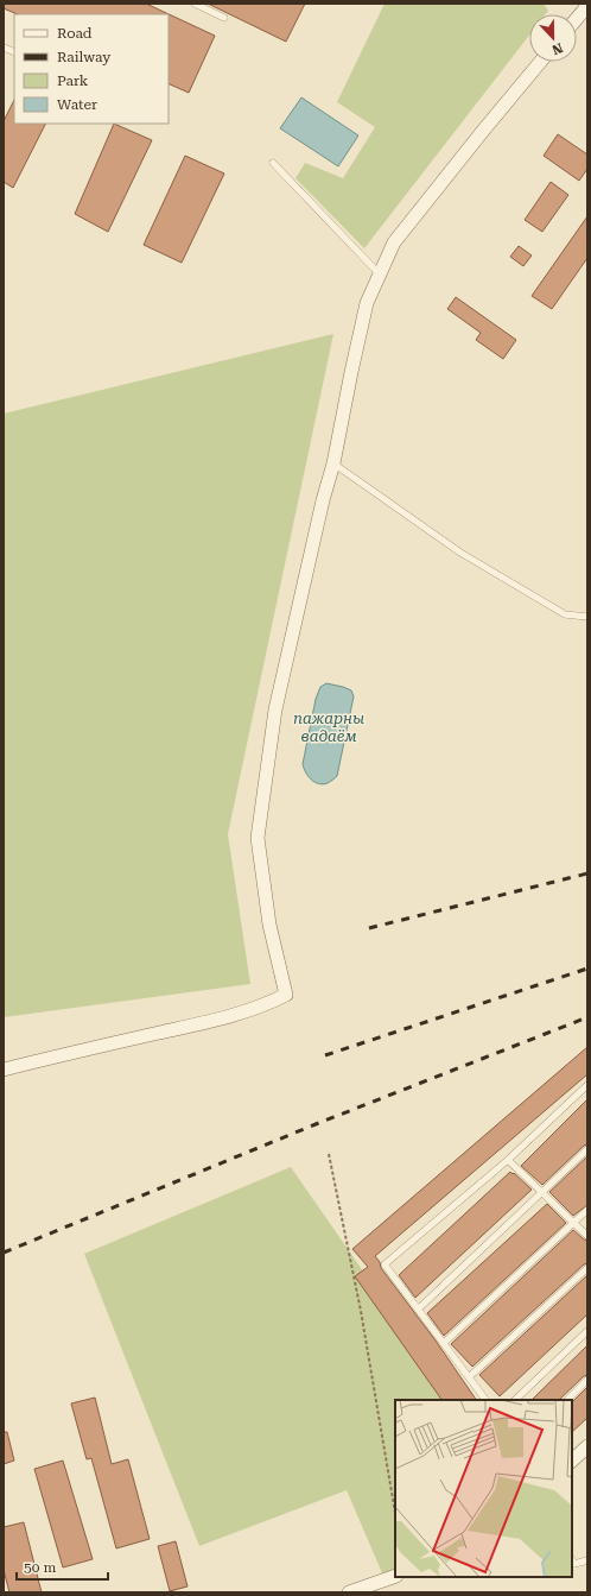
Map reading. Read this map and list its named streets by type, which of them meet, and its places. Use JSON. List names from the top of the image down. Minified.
{"water":["пажарны вадаём"],"legend":["Road","Railway","Park","Water"],"scale_bar":"50 m","north":"bottom"}
